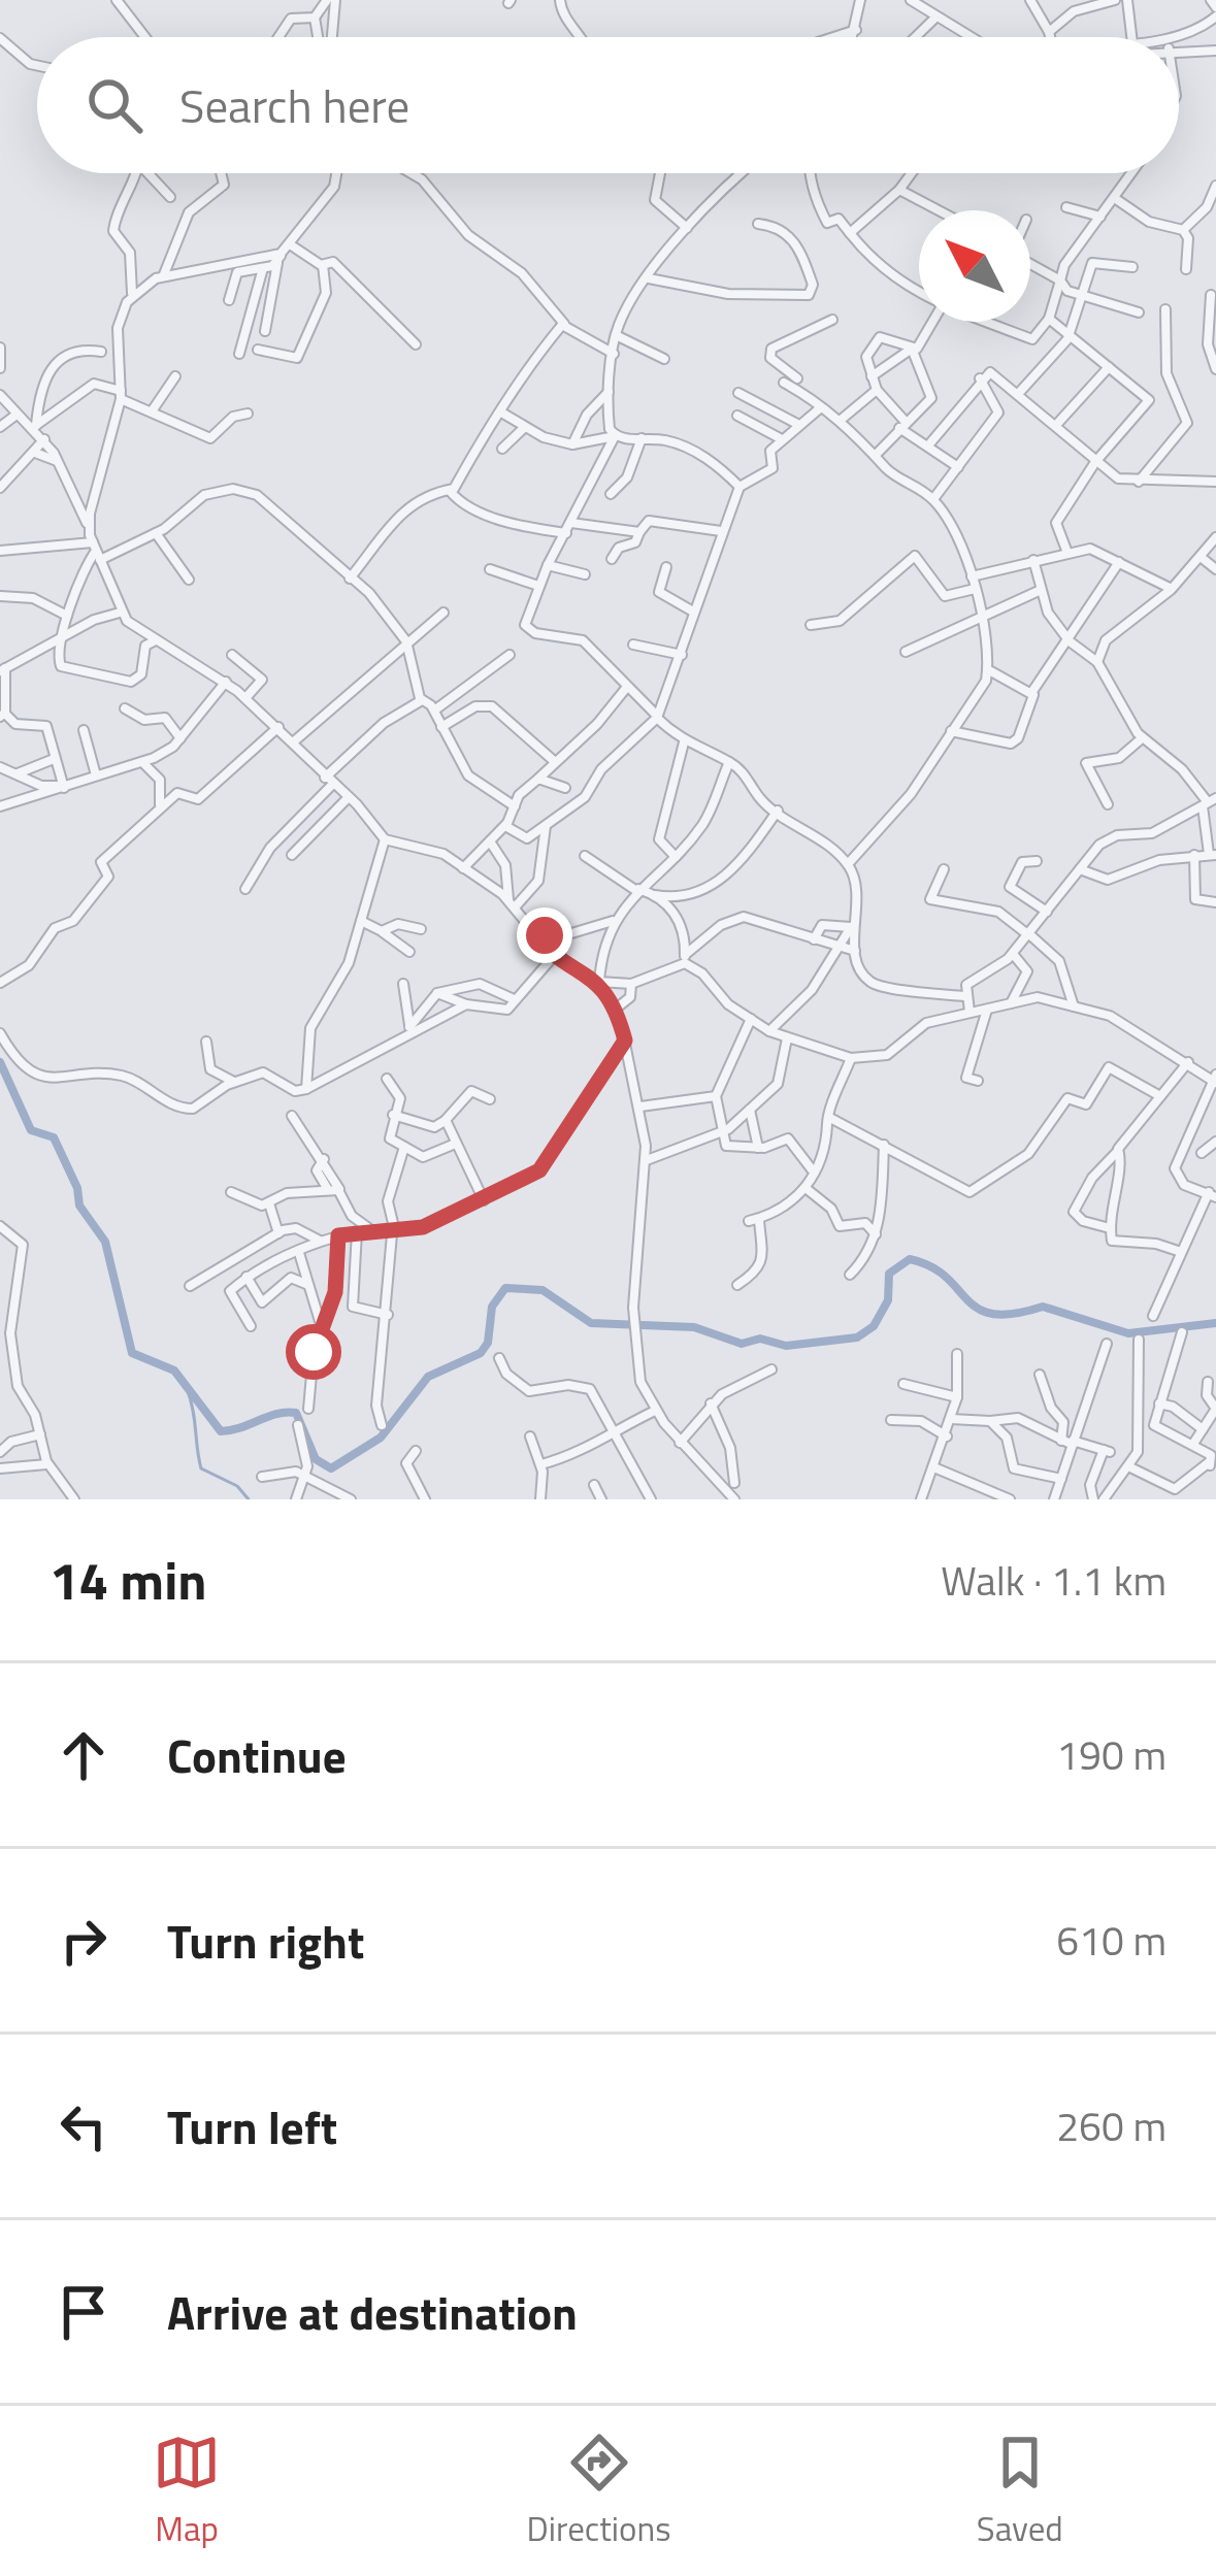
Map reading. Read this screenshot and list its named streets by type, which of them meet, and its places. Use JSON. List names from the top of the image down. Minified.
{"north":"top left","page":{"search":"Search here","heading":["14 min","Walk · 1.1 km"],"list":[["Continue","190 m"],["Turn right","610 m"],["Turn left","260 m"],"Arrive at destination"],"nav":["Map","Directions","Saved"]}}
